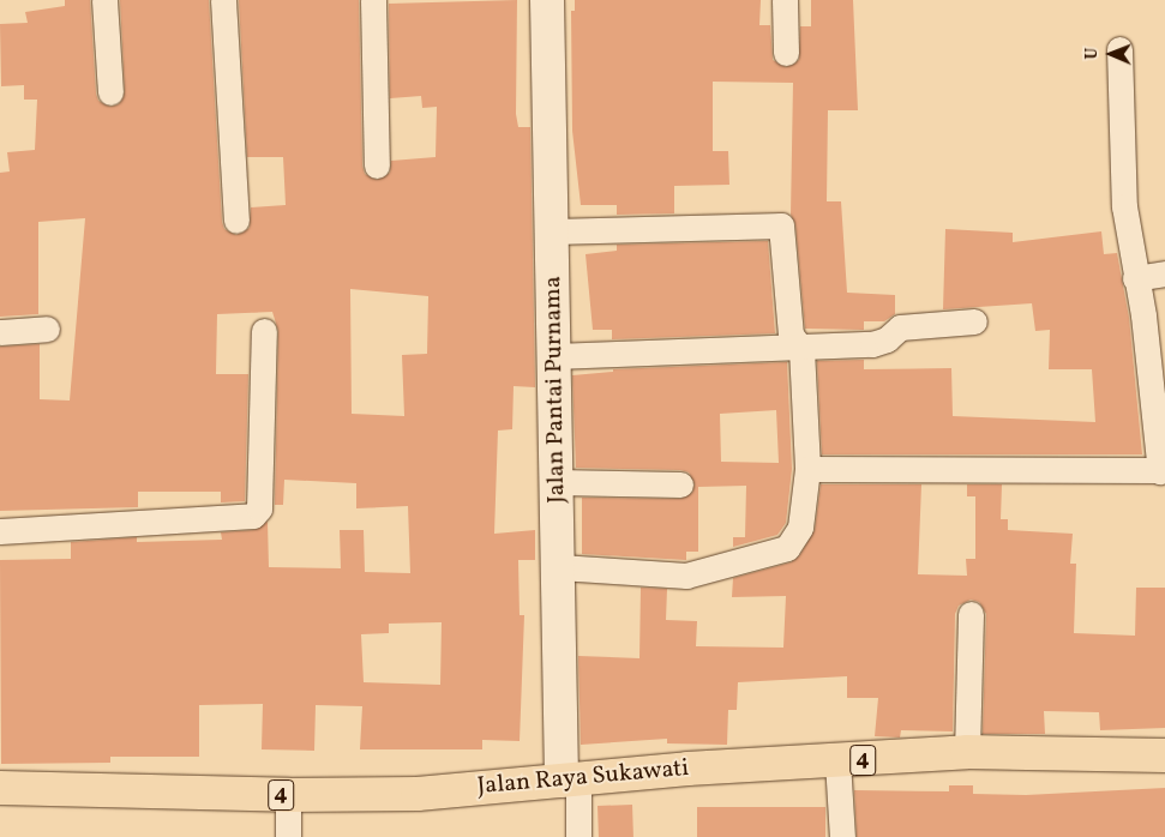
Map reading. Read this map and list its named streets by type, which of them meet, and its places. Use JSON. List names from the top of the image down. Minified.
{"streets":{"highway":["4","Jalan Raya Sukawati"],"street":["Jalan Pantai Purnama"]},"crossings":[["Jalan Pantai Purnama","Jalan Raya Sukawati"]],"north":"left"}
